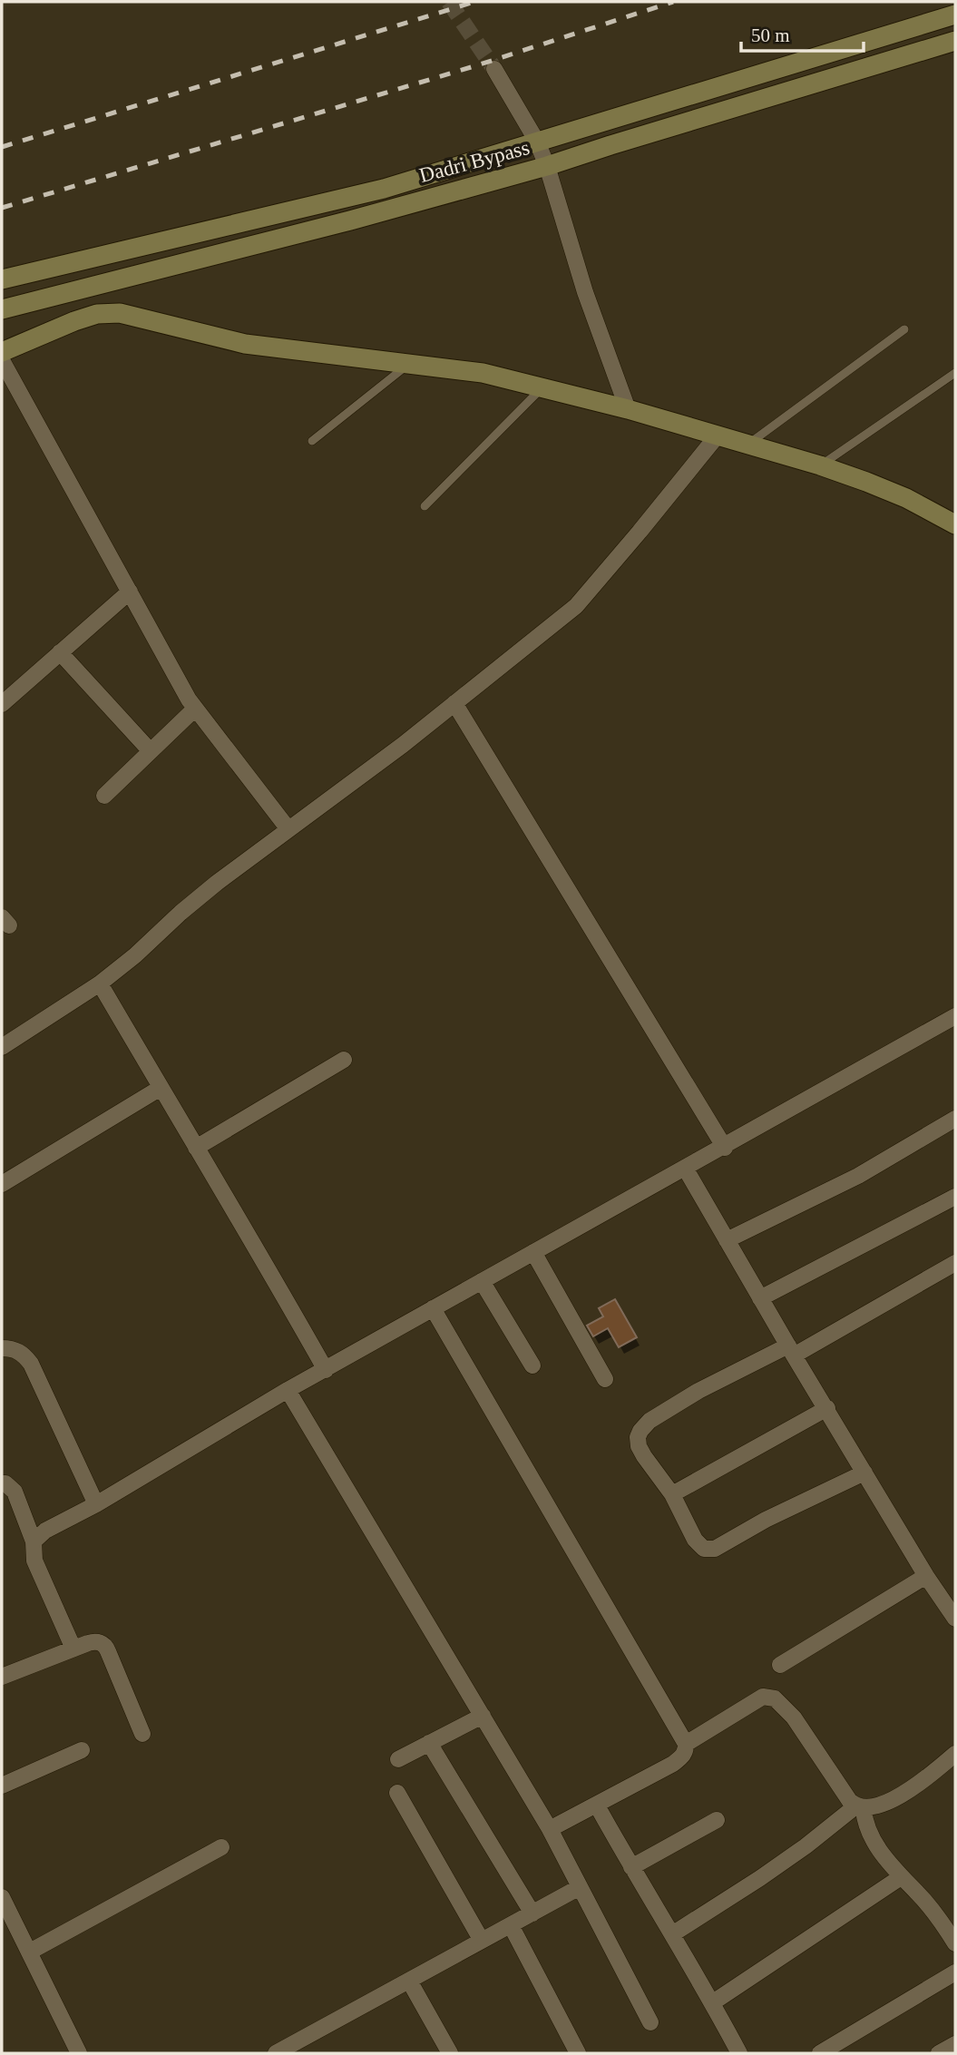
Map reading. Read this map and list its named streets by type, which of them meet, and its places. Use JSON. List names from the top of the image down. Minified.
{"streets":{"main road":["Dadri Bypass"]},"scale_bar":"50 m"}
